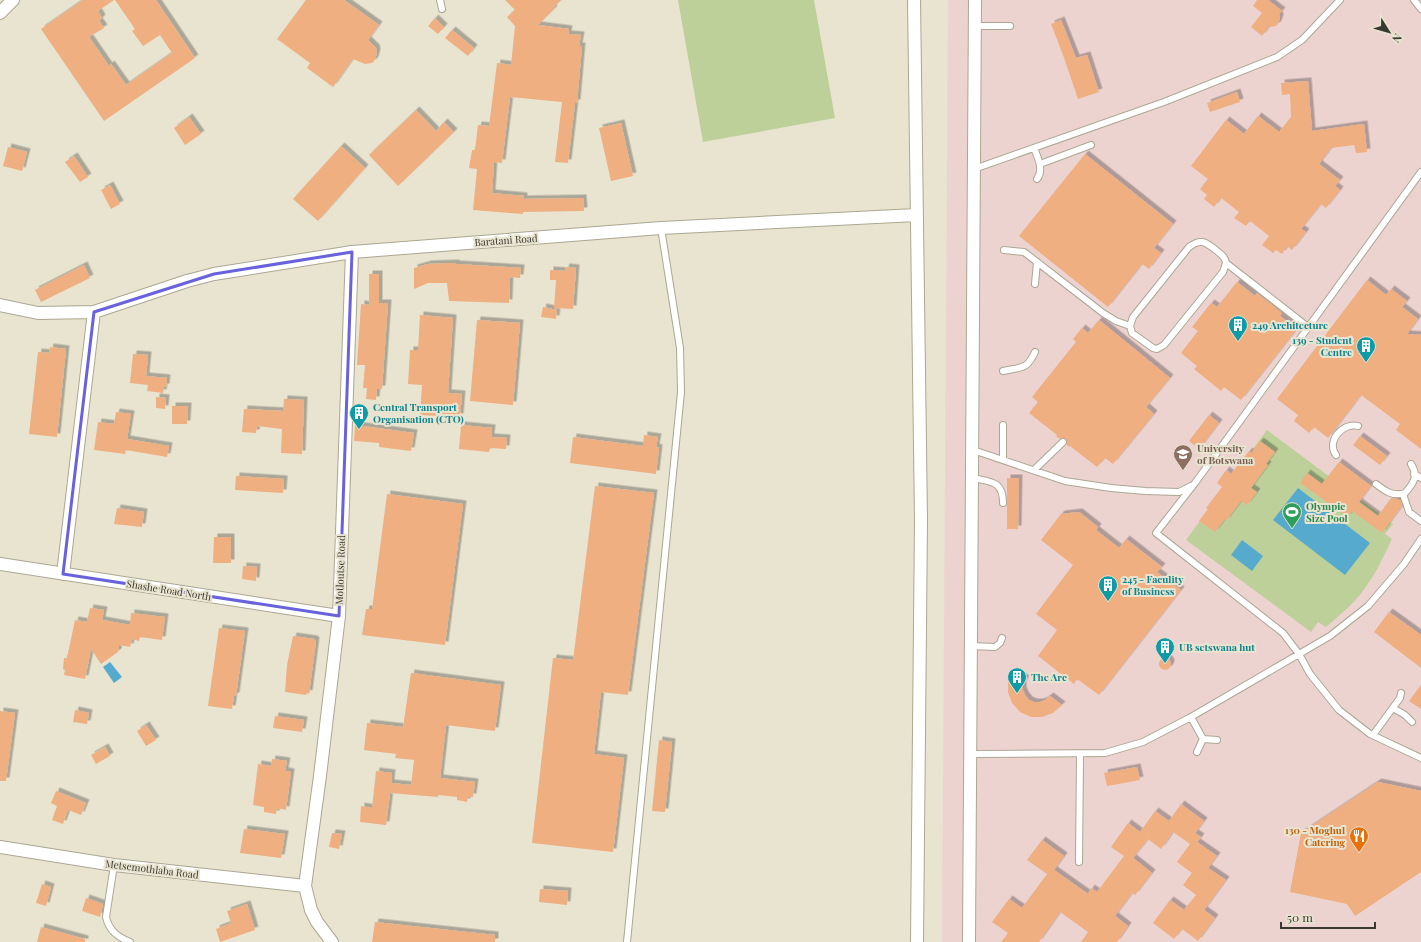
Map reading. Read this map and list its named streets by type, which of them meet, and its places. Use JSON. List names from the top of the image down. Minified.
{"streets":{"street":["Baratani Road","Motloutse Road","Shashe Road North","Metsemothlaba Road"]},"crossings":[["Baratani Road","Motloutse Road"],["Motloutse Road","Shashe Road North"],["Motloutse Road","Metsemothlaba Road"]],"places":{"building":["249 Architecture","139 - Student Centre","Central Transport Organisation (CTO)","245 - Faculity of Business","UB setswana hut","The Arc"],"school or university":["University of Botswana"],"sports":["Olympic Size Pool"],"restaurant":["130 - Moghul Catering"]},"scale_bar":"50 m","north":"bottom right"}
